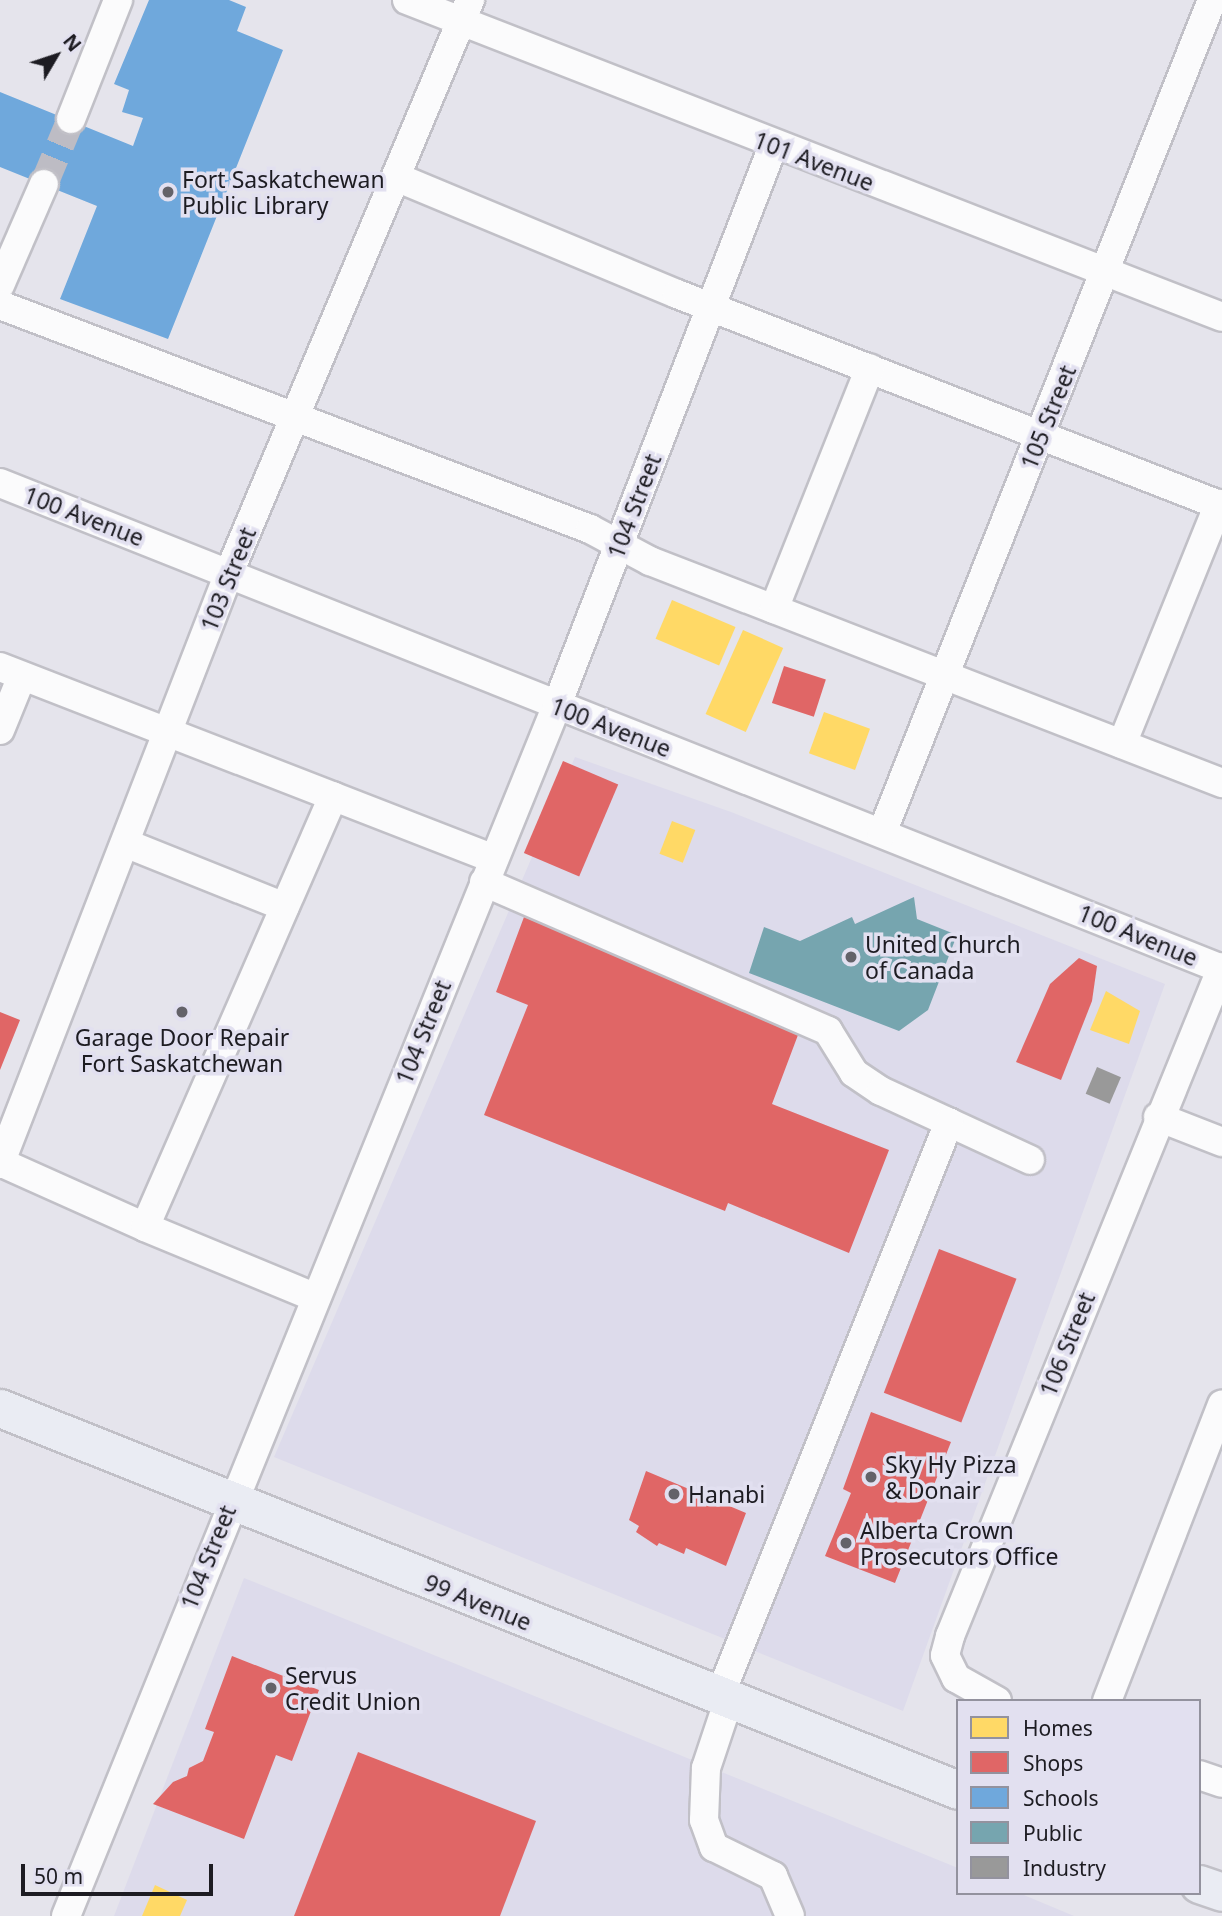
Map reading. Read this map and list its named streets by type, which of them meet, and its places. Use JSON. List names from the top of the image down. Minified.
{"streets":{"main road":["99 Avenue"],"street":["101 Avenue","105 Street","104 Street","100 Avenue","103 Street","106 Street"]},"crossings":[["101 Avenue","105 Street"],["101 Avenue","104 Street"],["101 Avenue","103 Street"],["105 Street","100 Avenue"],["104 Street","100 Avenue"],["104 Street","99 Avenue"],["100 Avenue","103 Street"],["100 Avenue","106 Street"]],"places":["Fort Saskatchewan Public Library","United Church of Canada","Garage Door Repair Fort Saskatchewan","Sky Hy Pizza & Donair","Hanabi","Alberta Crown Prosecutors Office","Servus Credit Union"],"legend":["Homes","Shops","Schools","Public","Industry"],"scale_bar":"50 m","north":"top right"}
